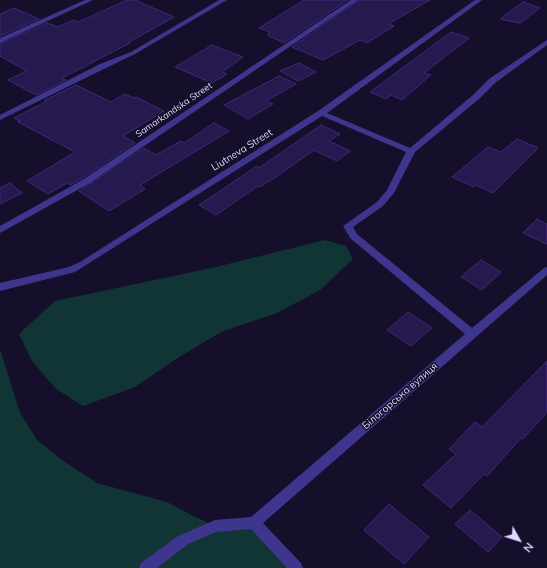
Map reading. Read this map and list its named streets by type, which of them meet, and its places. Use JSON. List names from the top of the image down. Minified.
{"streets":{"street":["Samarkandska Street","Liutneva Street","Білогорська вулиця"]},"north":"bottom right"}
